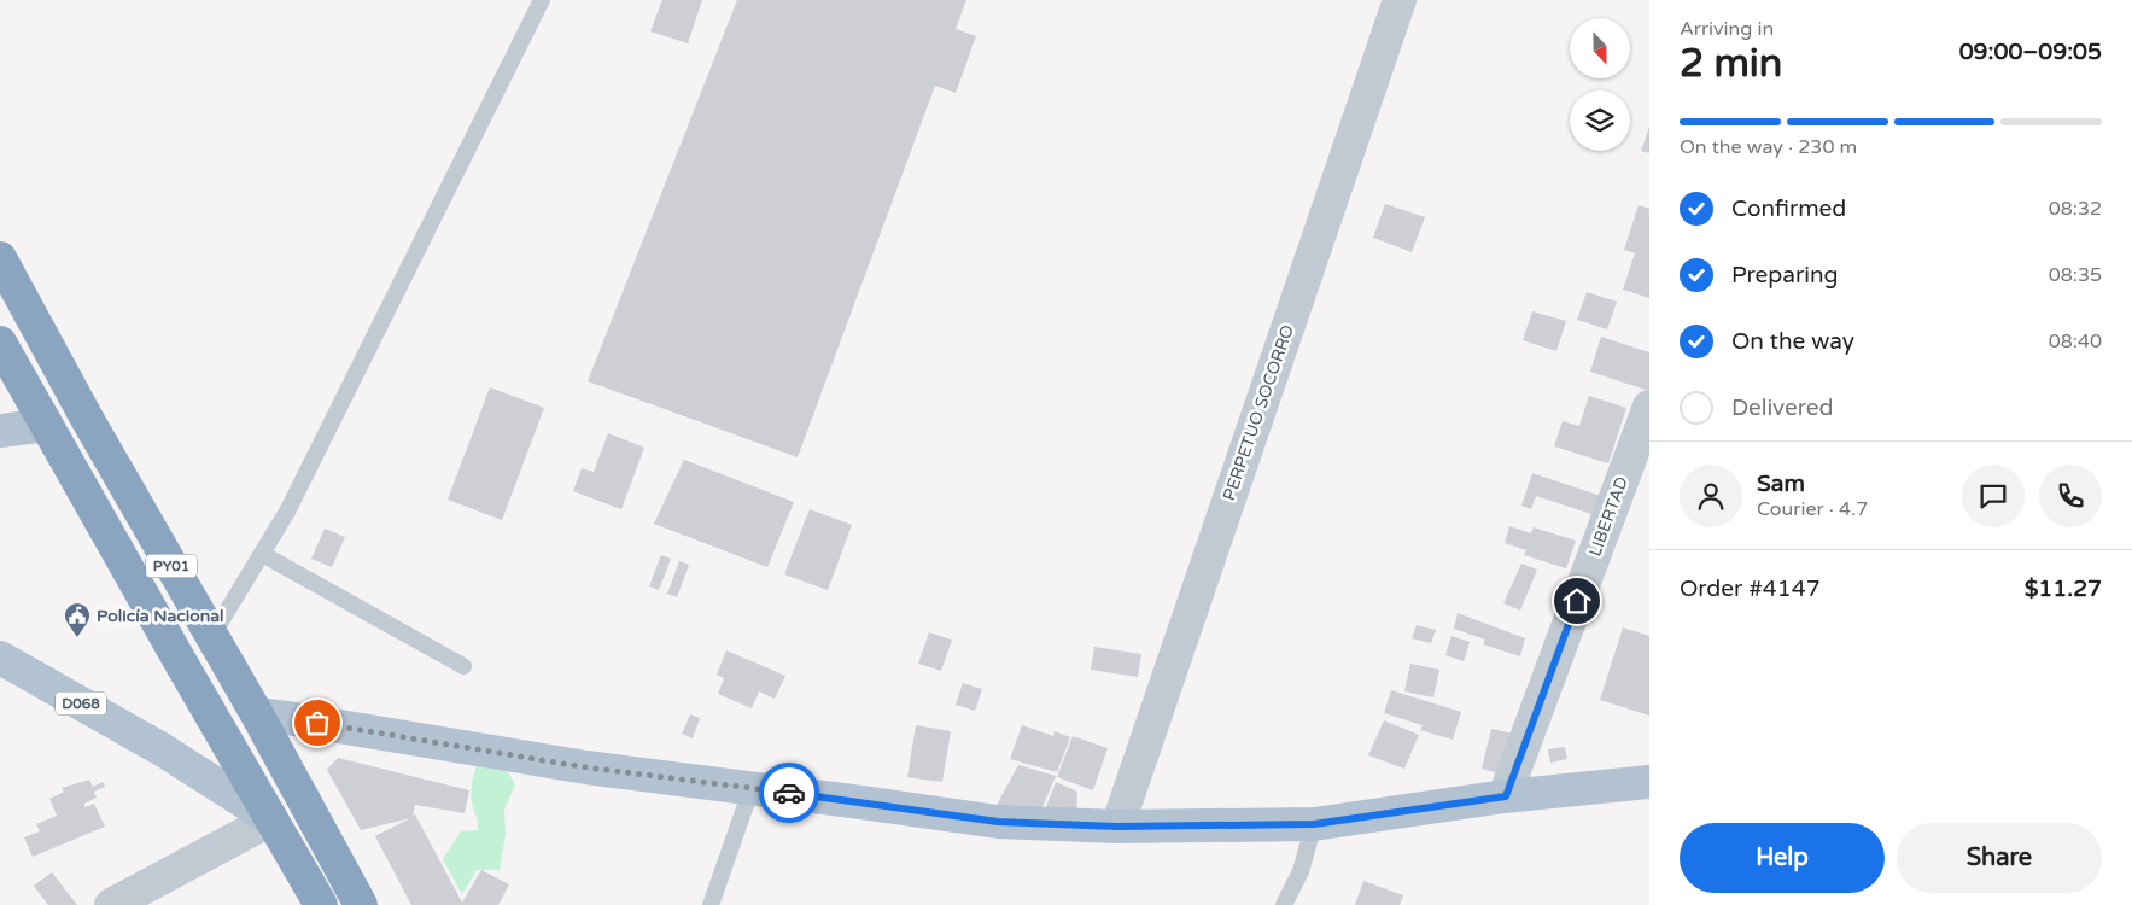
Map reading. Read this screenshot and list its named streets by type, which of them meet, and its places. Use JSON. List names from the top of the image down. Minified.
{"streets":{"highway":["PY01"],"main road":["D068"],"street":["PERPETUO SOCORRO","LIBERTAD"]},"crossings":[["PY01","D068"]],"places":{"public building":["Policía Nacional"]},"north":"bottom","page":{"heading":["2 min","Arriving in","09:00–09:05"],"panel":["Sam","Courier · 4.7","Order #4147","$11.27"],"bar":"On the way · 230 m","list":[["Confirmed","08:32"],["Preparing","08:35"],["On the way","08:40"],"Delivered"],"buttons":["Help","Share"]}}
